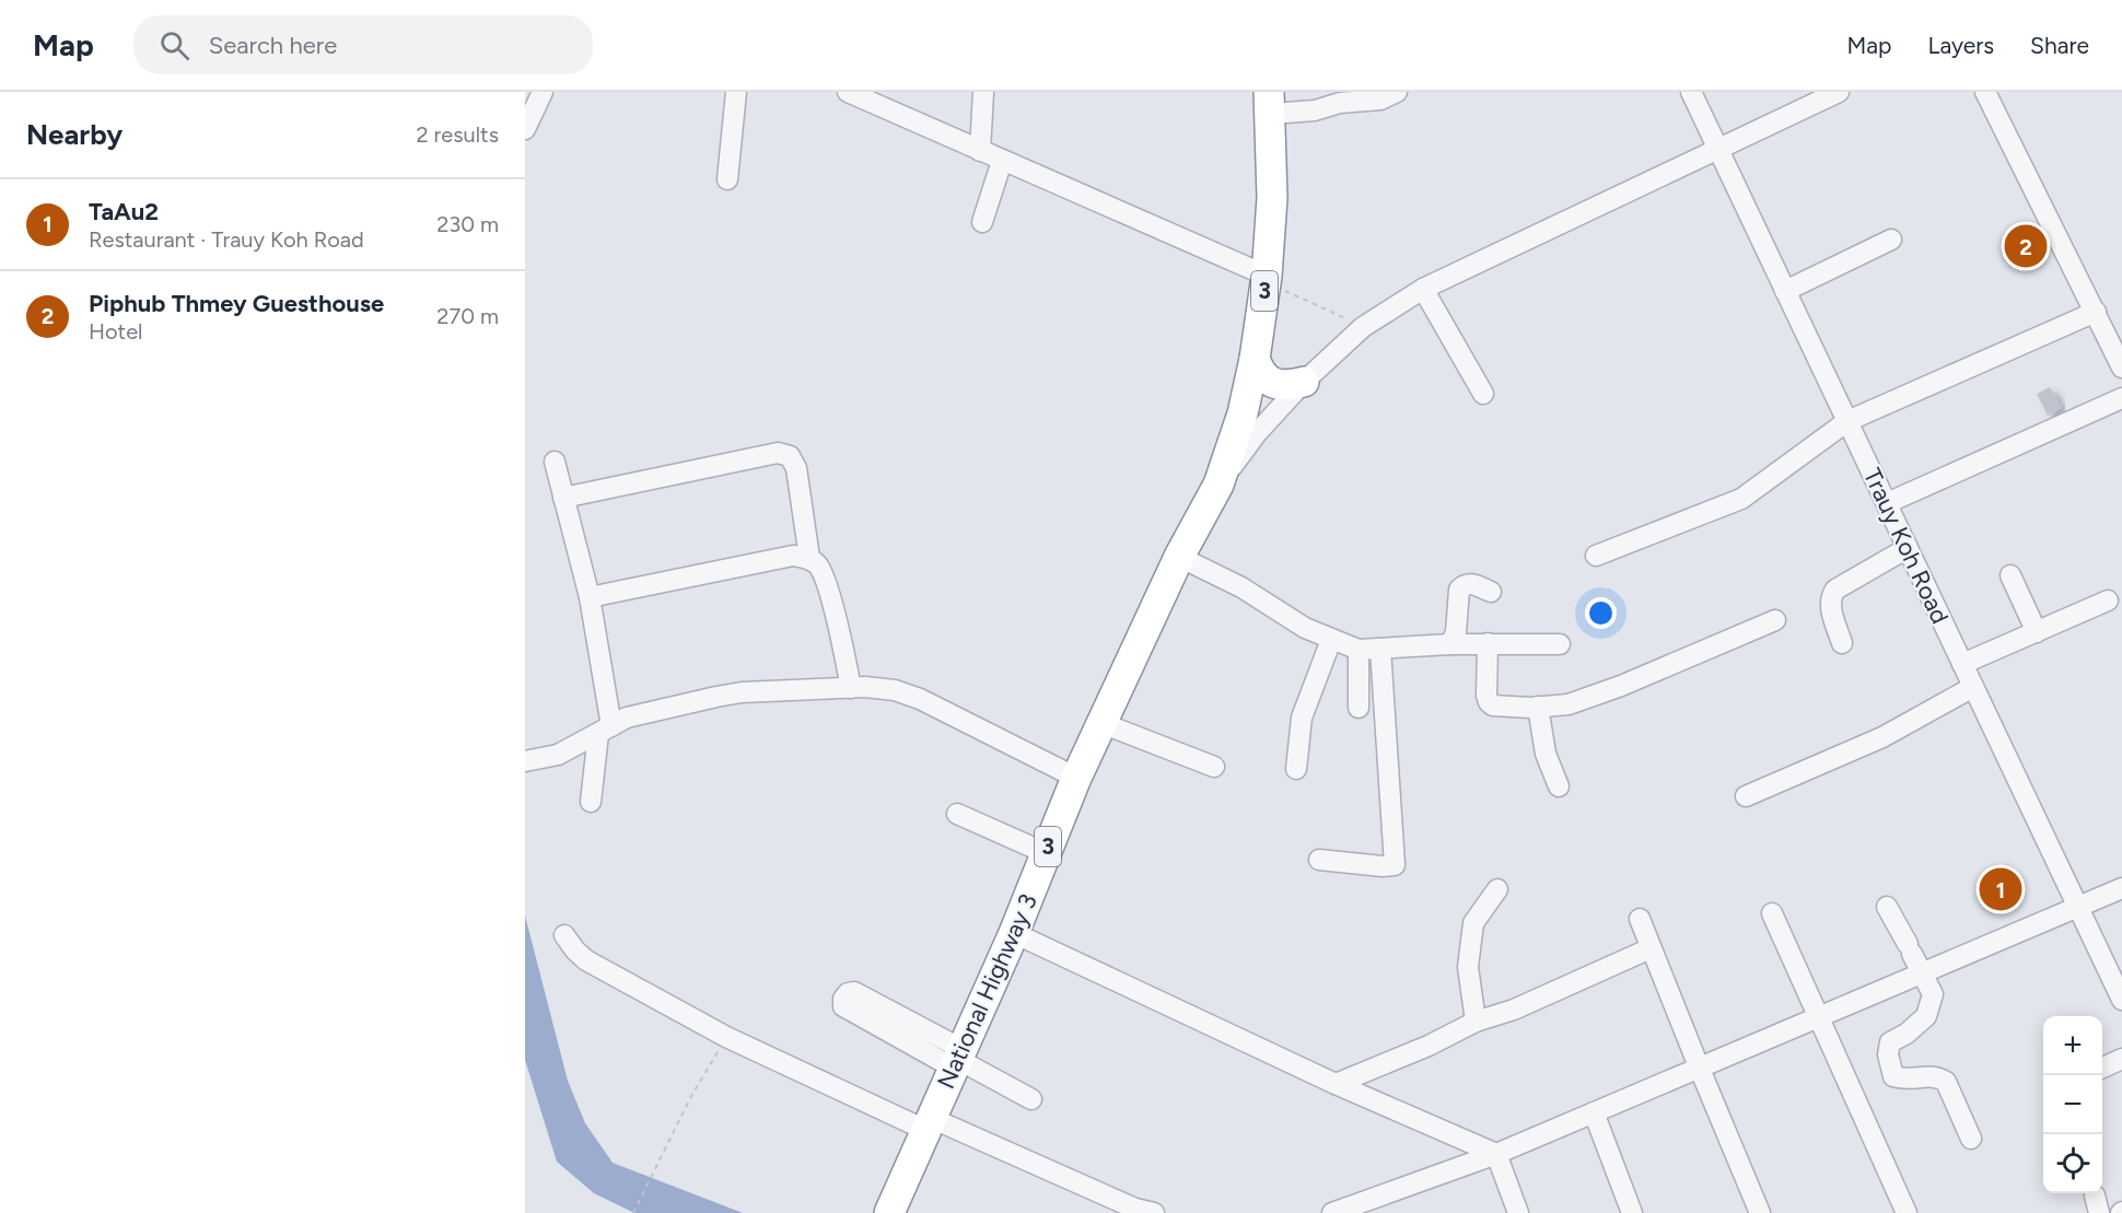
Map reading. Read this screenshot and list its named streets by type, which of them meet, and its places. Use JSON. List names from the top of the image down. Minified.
{"streets":{"highway":["3","National Highway 3"],"street":["Trauy Koh Road"]},"crossings":[["3","National Highway 3"]],"page":{"header":"Map","search":"Search here","nav":["Map","Layers","Share"],"heading":["Nearby","2 results"],"list":[{"mark":"1","name":"TaAu2","note":"Restaurant · Trauy Koh Road","value":"230 m"},{"mark":"2","name":"Piphub Thmey Guesthouse","note":"Hotel","value":"270 m"}],"pins":["2","1"],"map_buttons":["+","−"]}}
